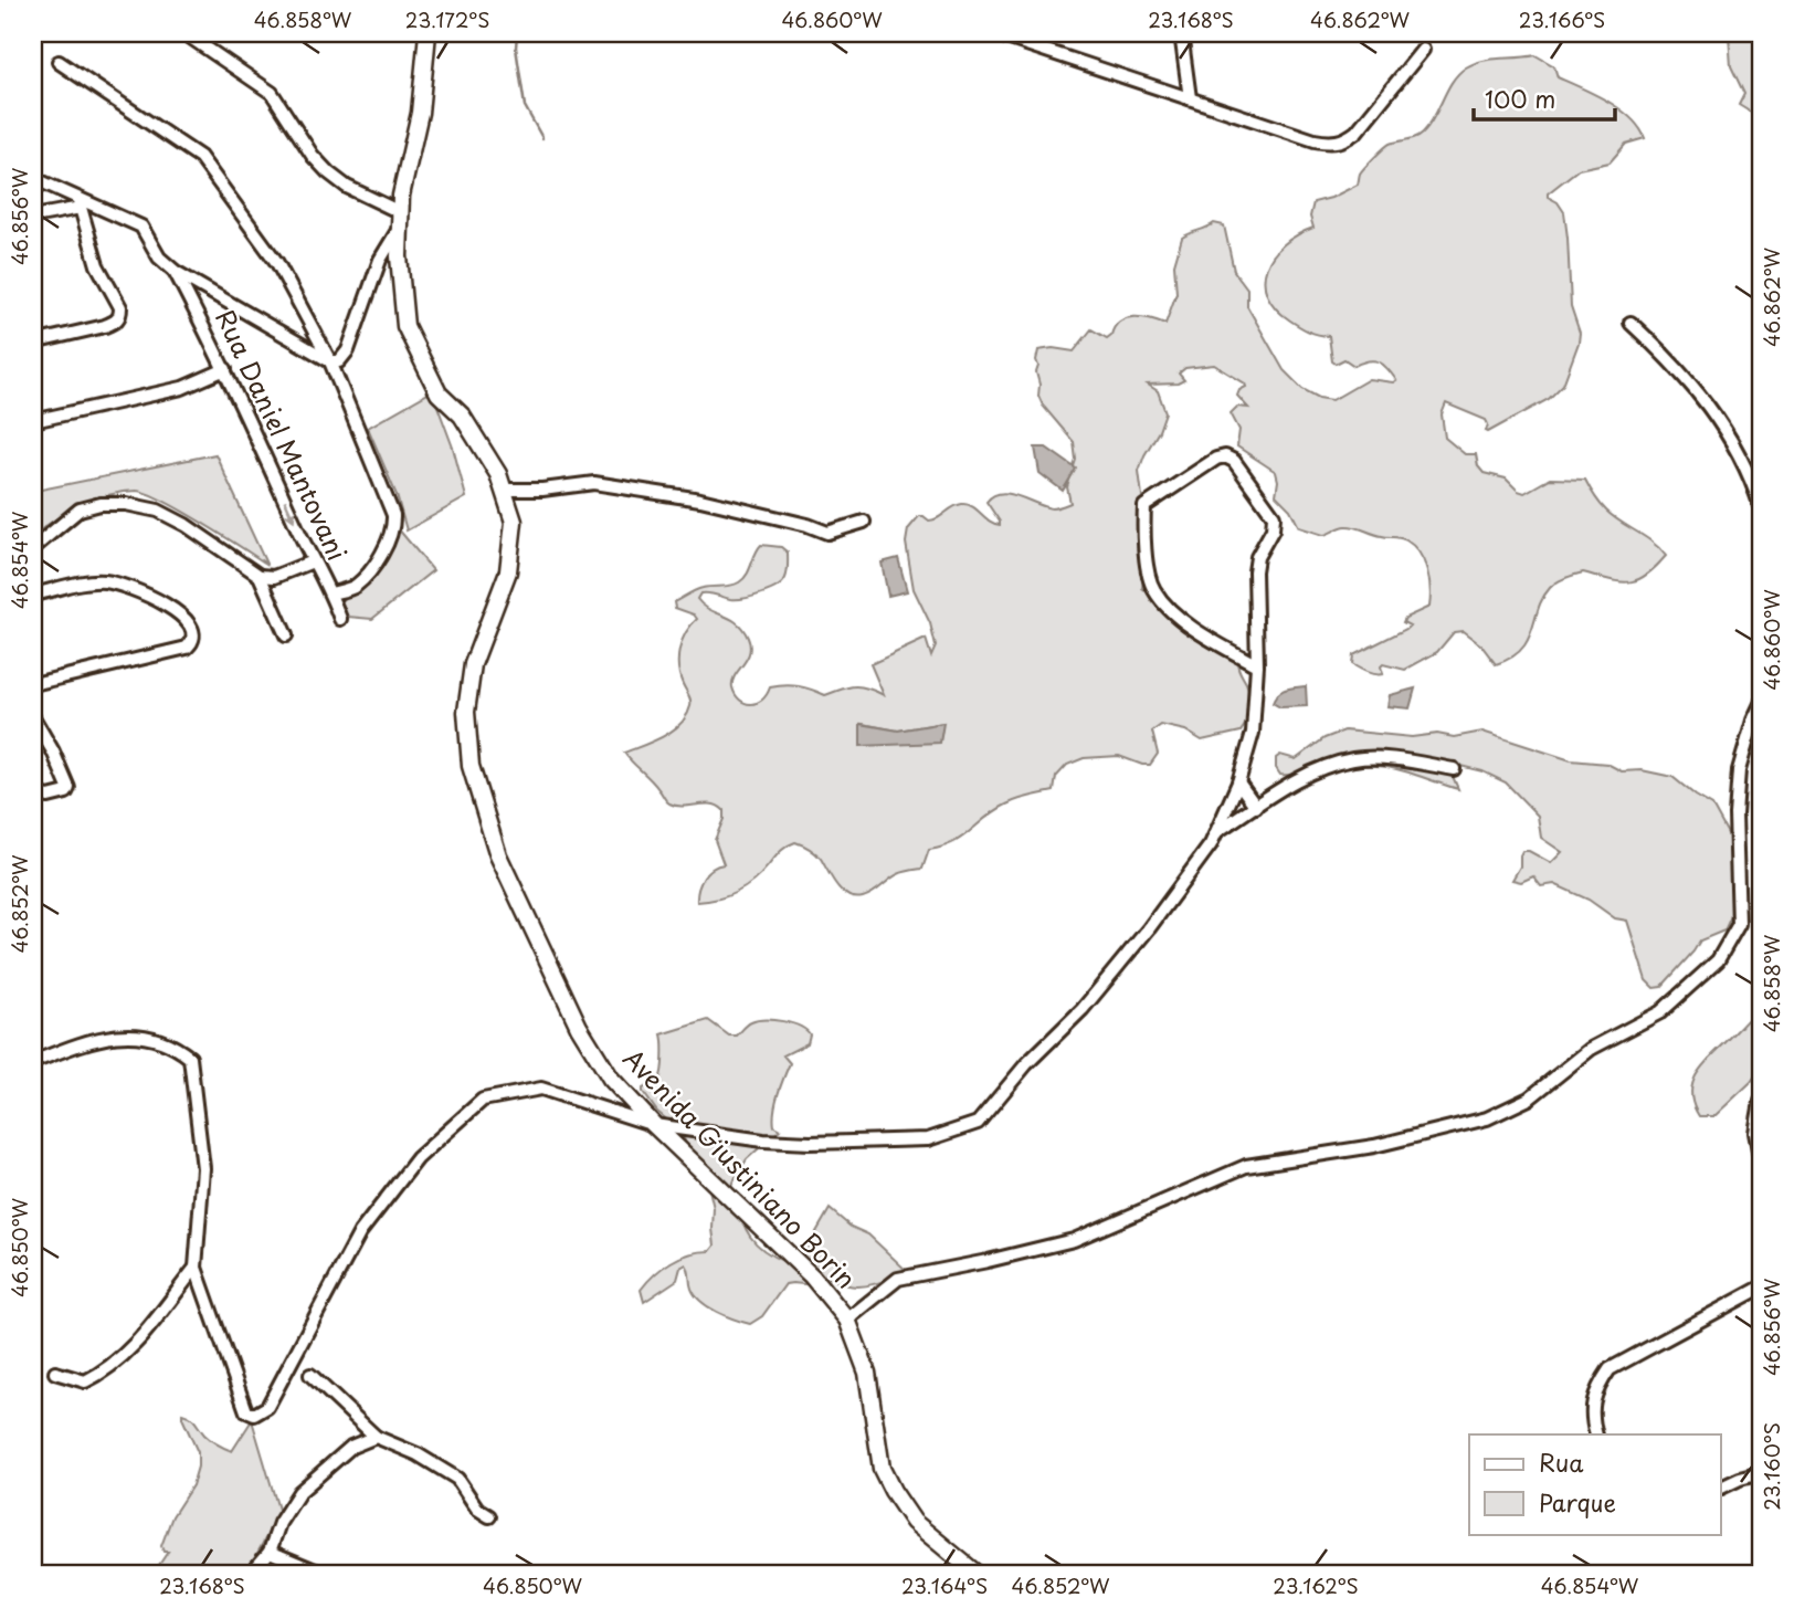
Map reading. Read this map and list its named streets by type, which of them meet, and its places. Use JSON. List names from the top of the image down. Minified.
{"streets":{"main road":["Avenida Giustiniano Borin"],"street":["Rua Daniel Mantovani"]},"one_way":["Rua Daniel Mantovani"],"legend":["Rua","Parque"],"scale_bar":"100 m","coordinates":["46.858°W","23.172°S","46.860°W","23.168°S","46.862°W","23.166°S","46.856°W","46.854°W","46.852°W","46.850°W","23.160°S","23.164°S","23.162°S"]}
